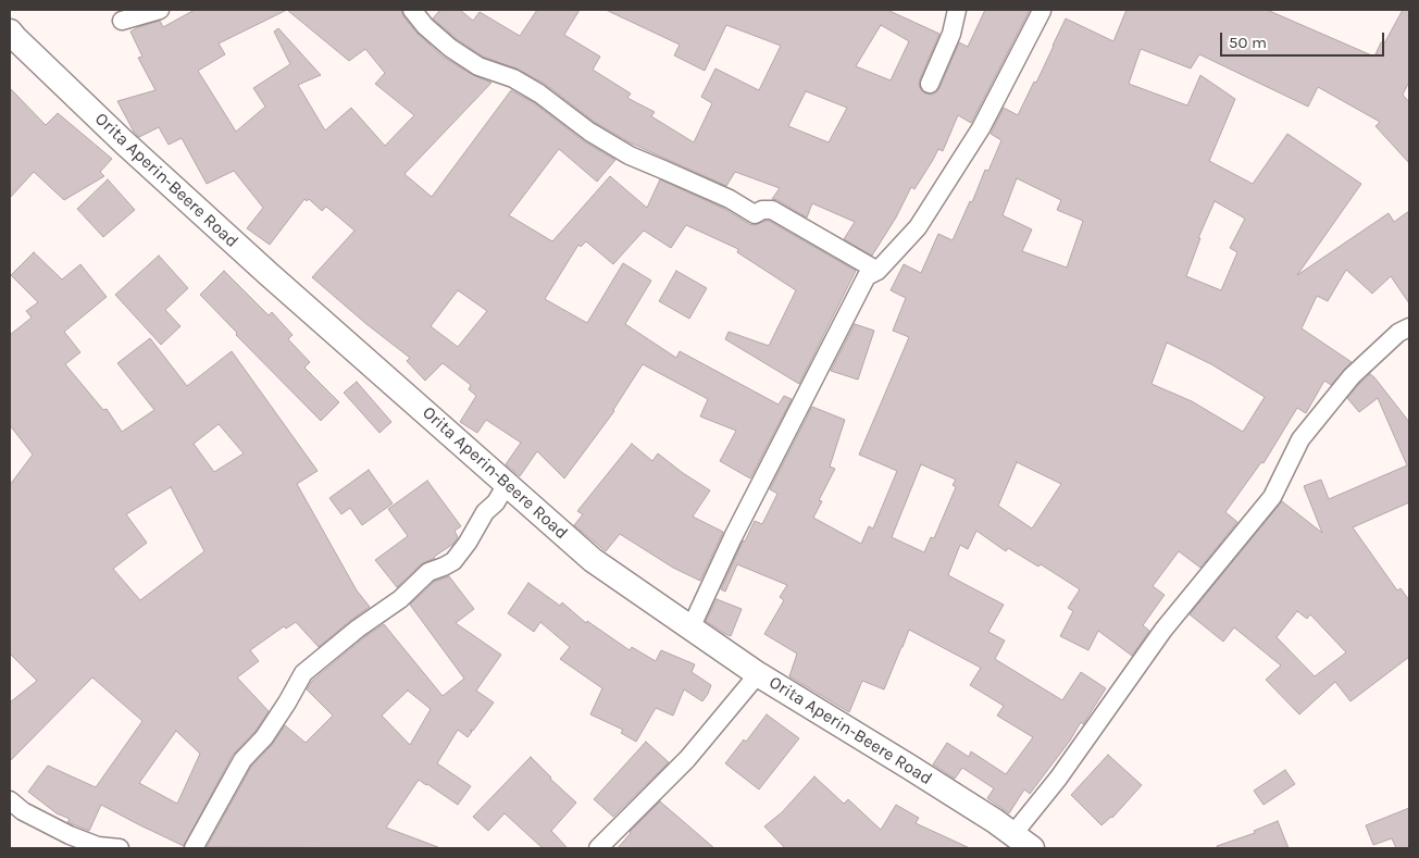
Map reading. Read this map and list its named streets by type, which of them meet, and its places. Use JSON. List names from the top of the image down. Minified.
{"streets":{"main road":["Orita Aperin-Beere Road"]},"scale_bar":"50 m"}
